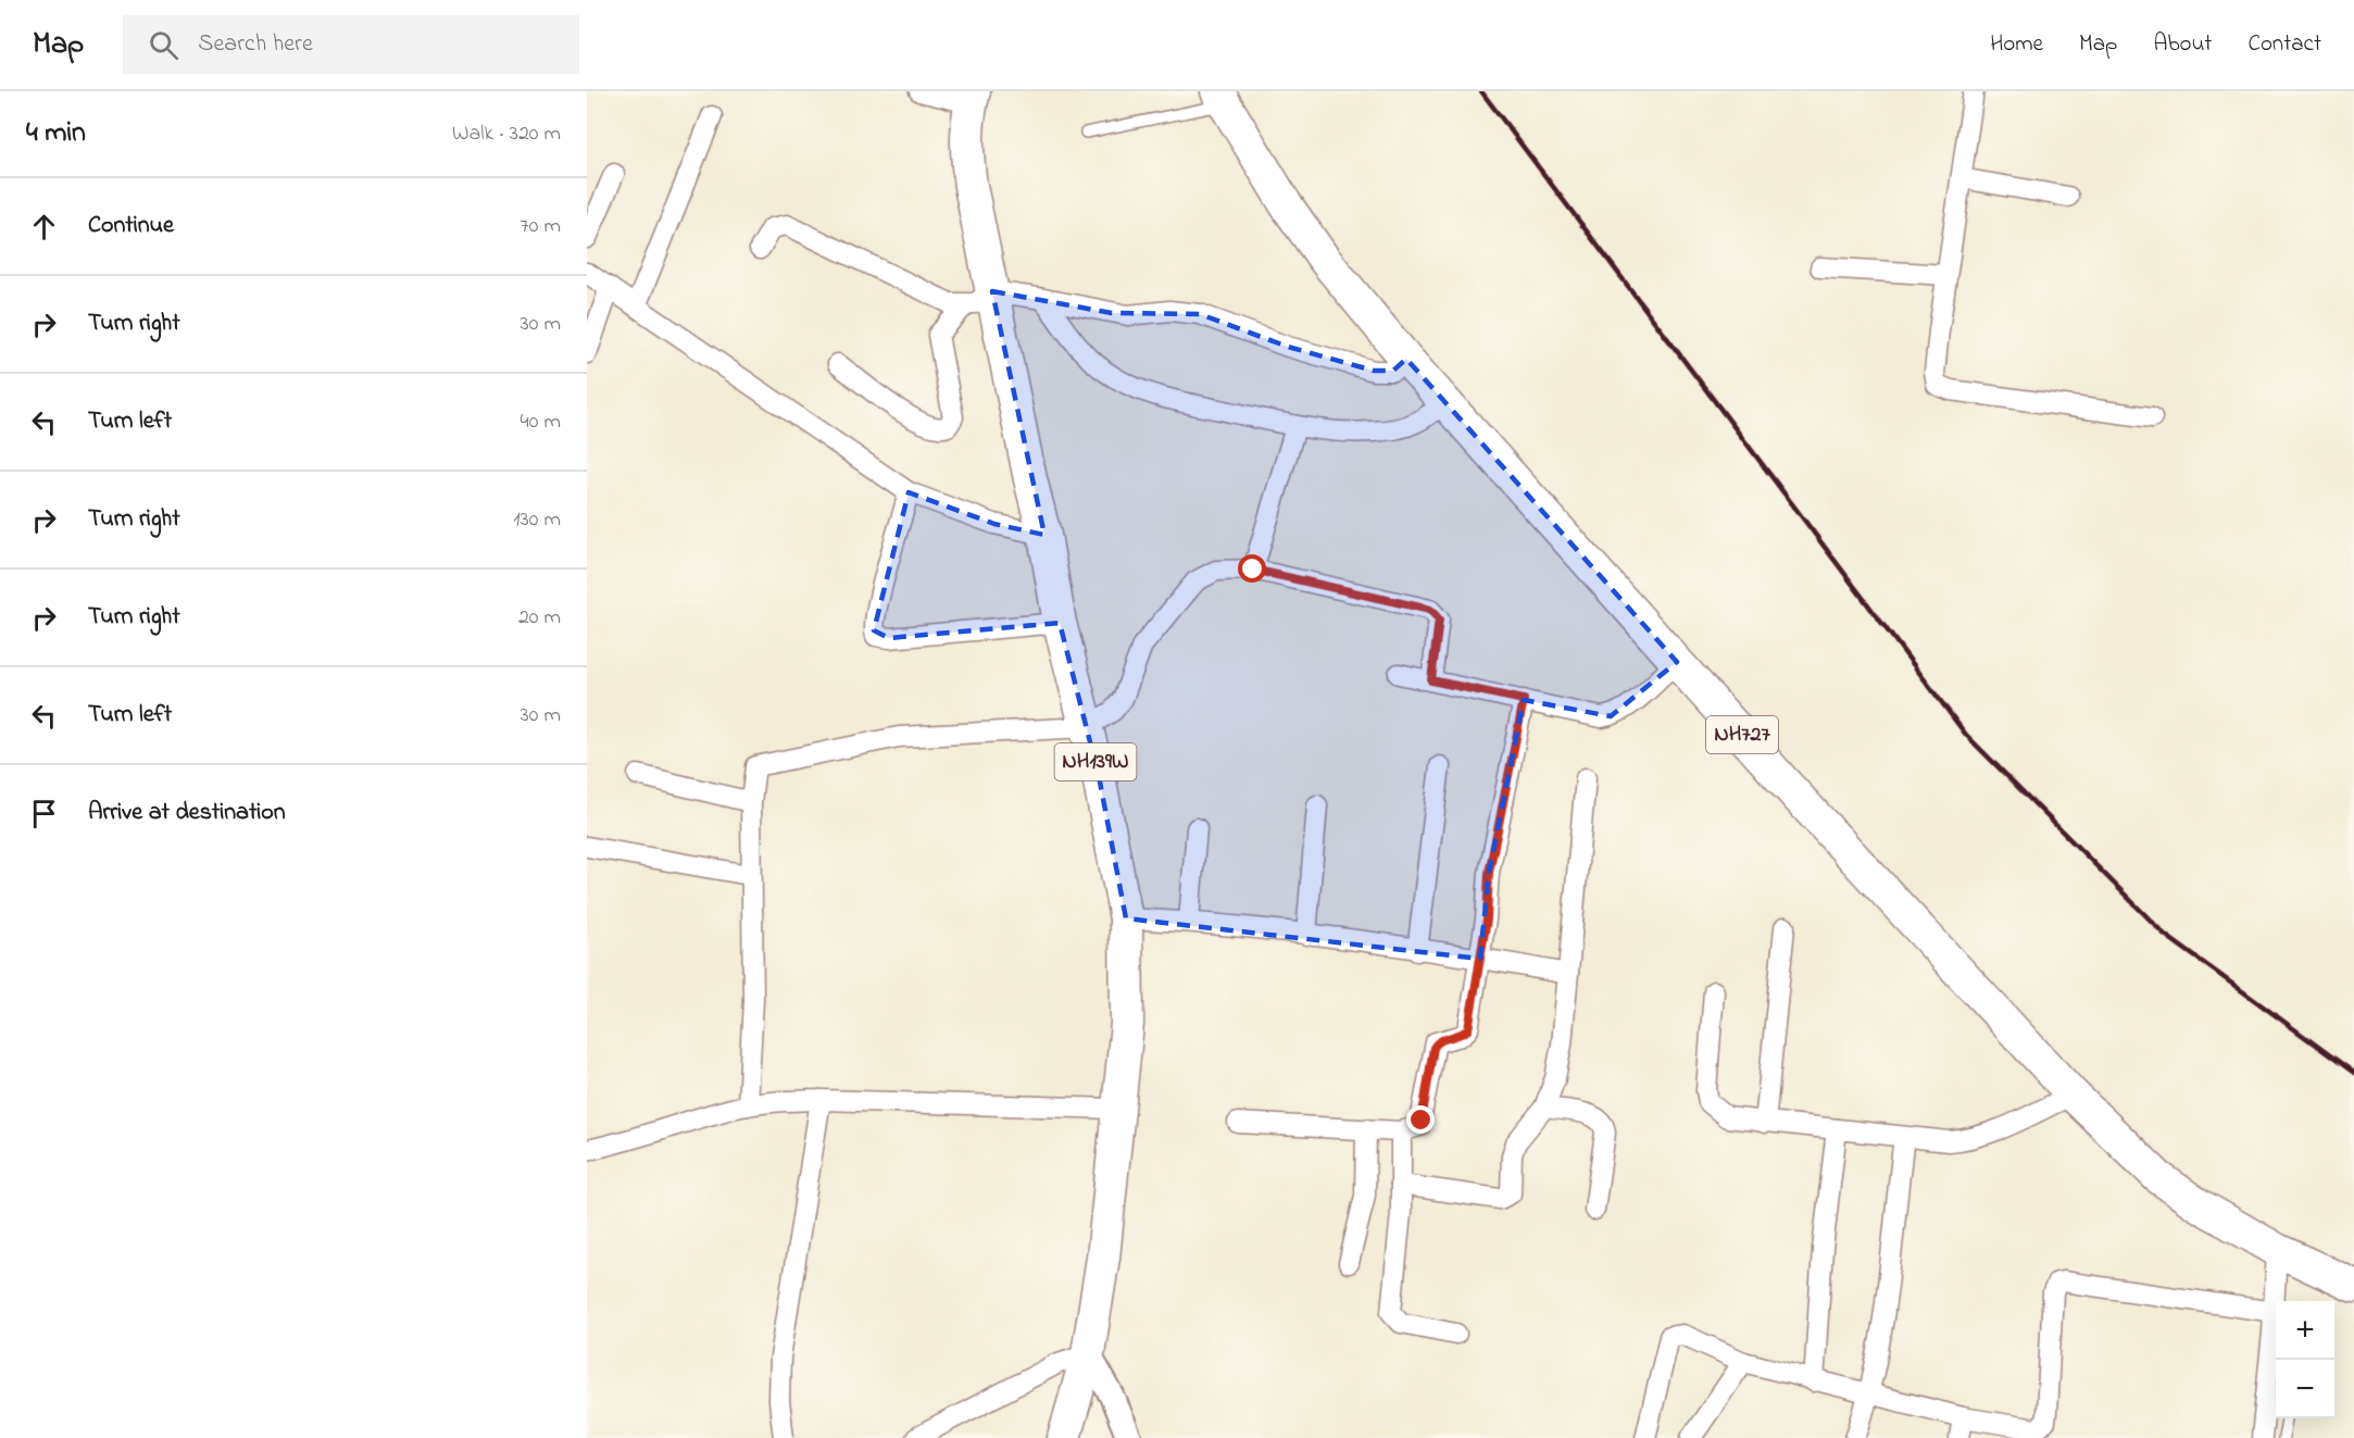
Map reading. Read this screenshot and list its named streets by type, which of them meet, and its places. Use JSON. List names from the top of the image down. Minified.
{"streets":{"highway":["NH727","NH139W"]},"page":{"header":"Map","search":"Search here","nav":["Home","Map","About","Contact"],"heading":["4 min","Walk · 320 m"],"list":[["Continue","70 m"],["Turn right","30 m"],["Turn left","40 m"],["Turn right","130 m"],["Turn right","20 m"],["Turn left","30 m"],"Arrive at destination"],"map_buttons":["+","−"]}}
